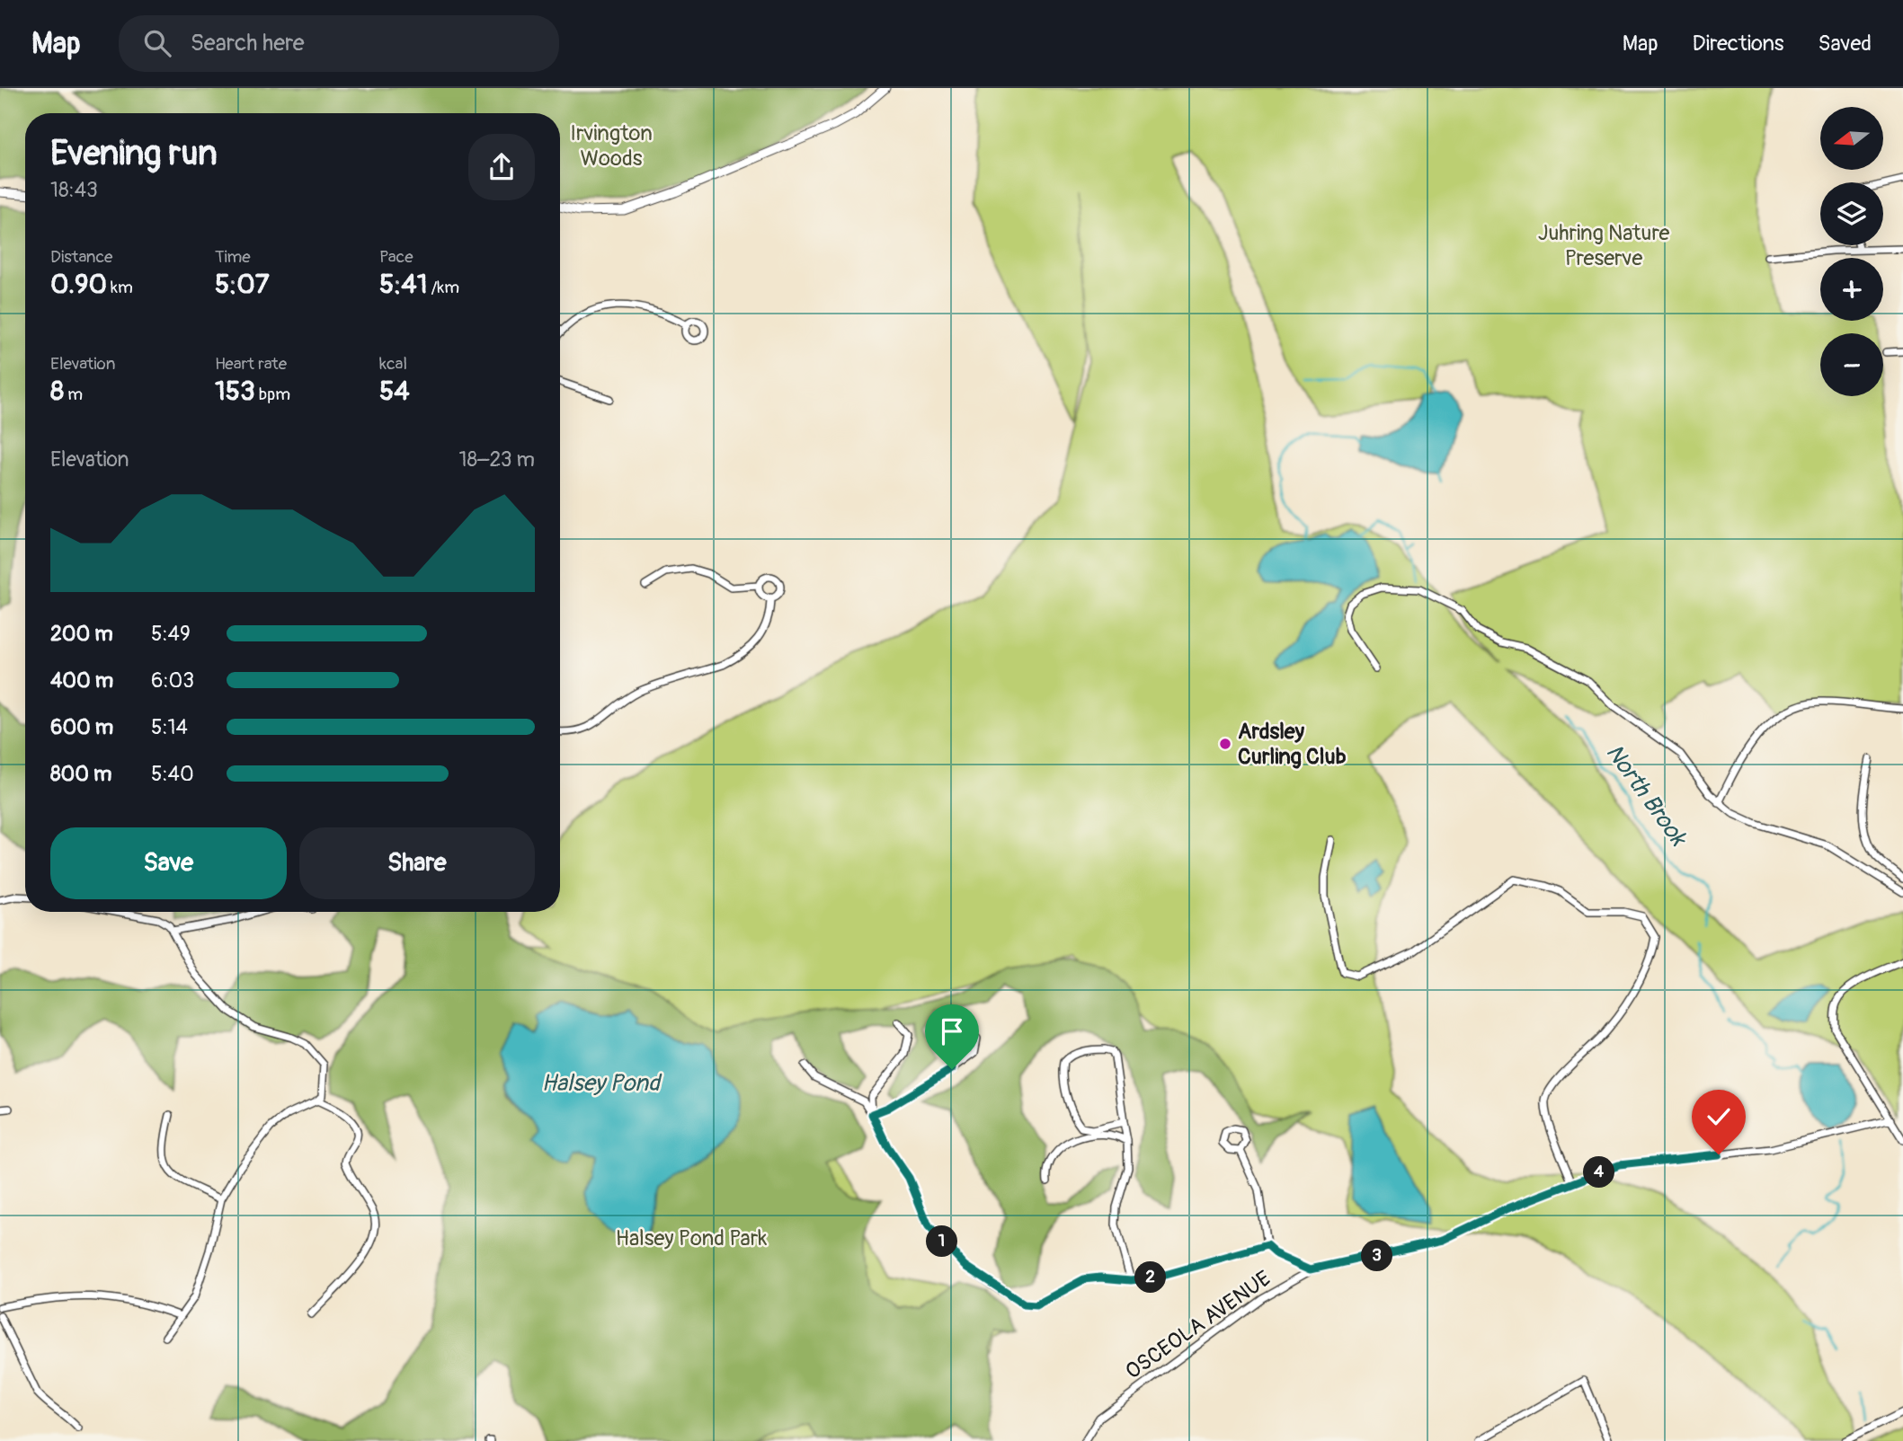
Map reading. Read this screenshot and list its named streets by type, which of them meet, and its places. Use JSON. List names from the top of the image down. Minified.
{"streets":{"street":["OSCEOLA AVENUE"]},"water":["North Brook","Halsey Pond"],"parks":["Irvington Woods","Juhring Nature Preserve","Halsey Pond Park"],"places":["Ardsley Curling Club"],"north":"left","page":{"header":"Map","search":"Search here","nav":["Map","Directions","Saved"],"map_buttons":["+","−"],"heading":["Evening run","18:43"],"stats":[["Distance","0.90 km"],["Time","5:07"],["Pace","5:41 /km"],["Elevation","8 m"],["Heart rate","153 bpm"],["kcal","54"]],"chart":["Elevation","18–23 m"],"list":[{"name":"200 m","note":"5:49"},{"name":"400 m","note":"6:03"},{"name":"600 m","note":"5:14"},{"name":"800 m","note":"5:40"}],"buttons":["Save","Share"],"pins":["4","1","3","2"]}}
